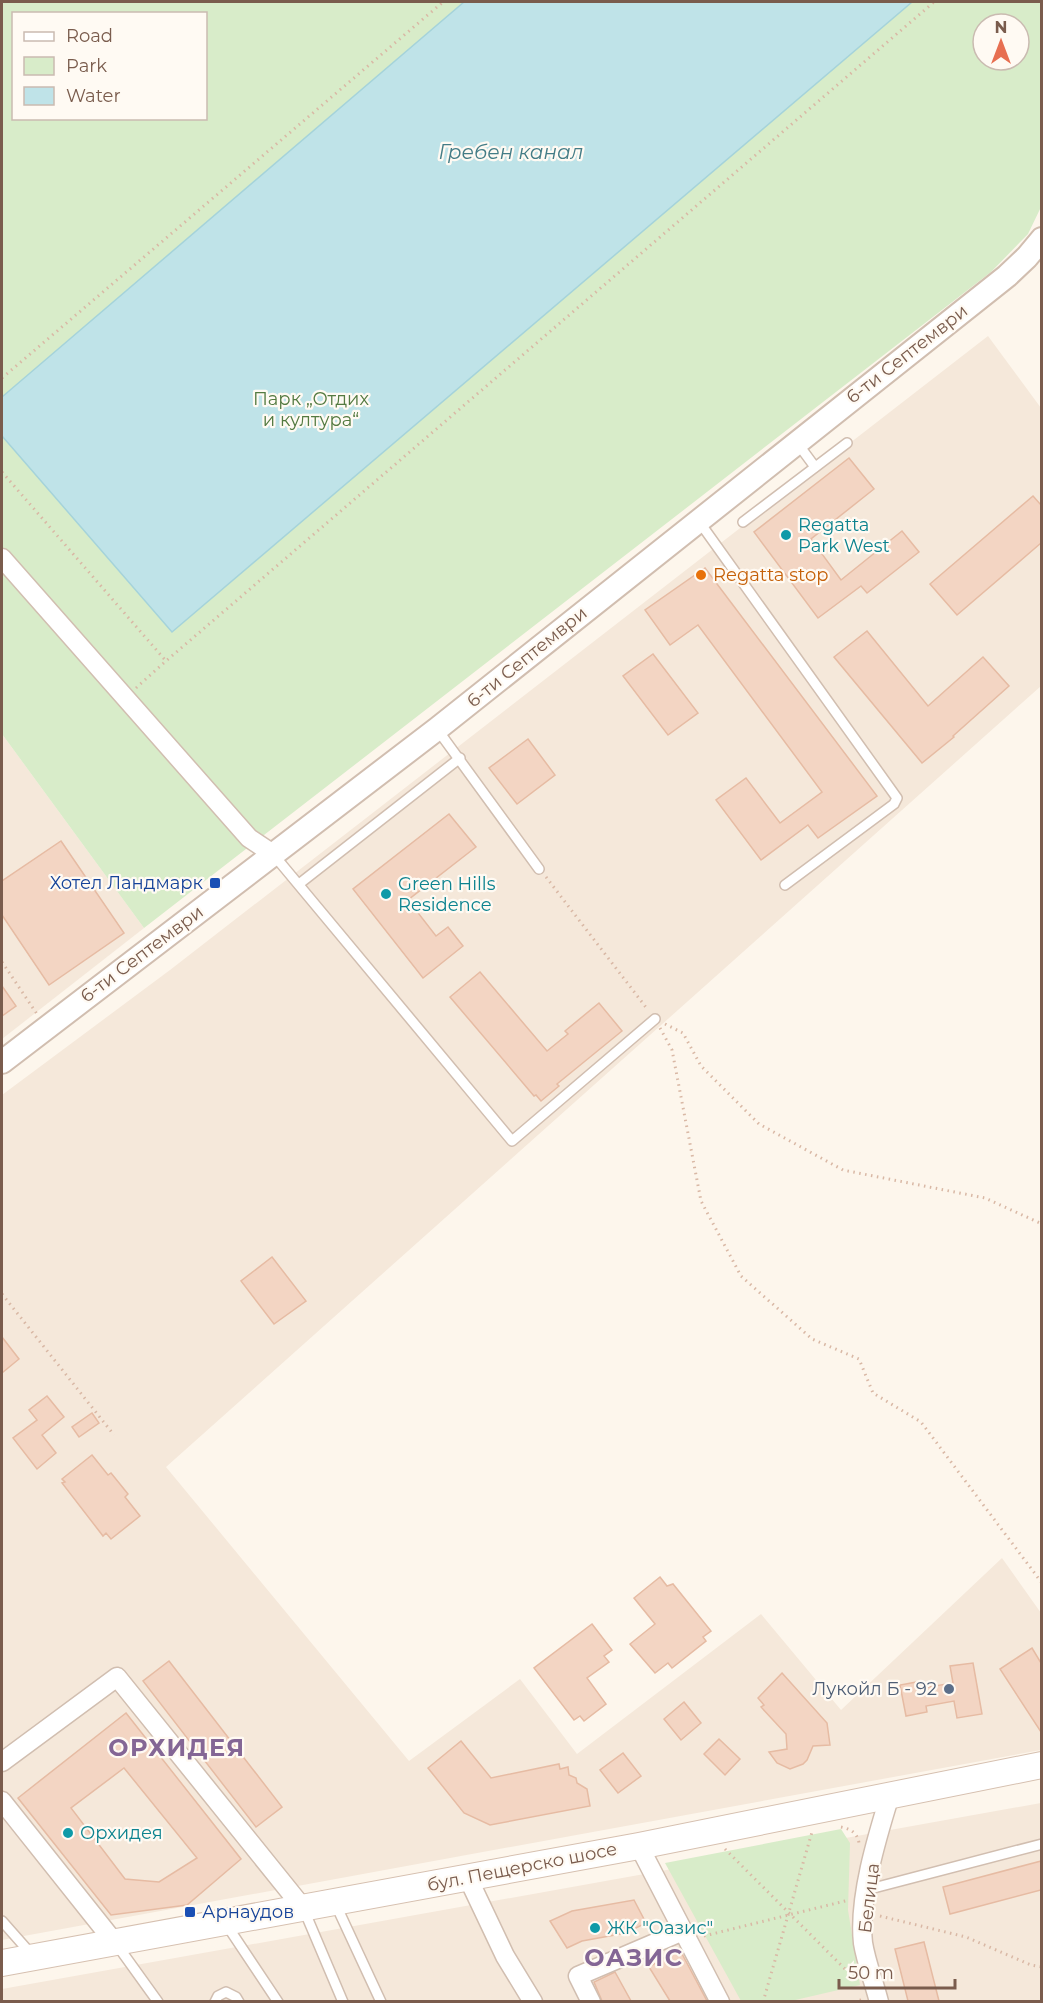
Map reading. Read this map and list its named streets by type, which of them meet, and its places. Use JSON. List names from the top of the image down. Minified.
{"streets":{"main road":["бул. Пещерско шосе"],"street":["6-ти Септември","Белица"]},"crossings":[["бул. Пещерско шосе","Белица"]],"districts":["ОРХИДЕЯ","ОАЗИС"],"water":["Гребен канал"],"parks":["Парк „Отдих и култура“"],"places":{"other":["Regatta Park West","Regatta stop","Green Hills Residence","Лукойл Б - 92","Орхидея","ЖК \"Оазис\""],"transit":["Хотел Ландмарк","Арнаудов"]},"legend":["Road","Park","Water"],"scale_bar":"50 m","north":"top"}
